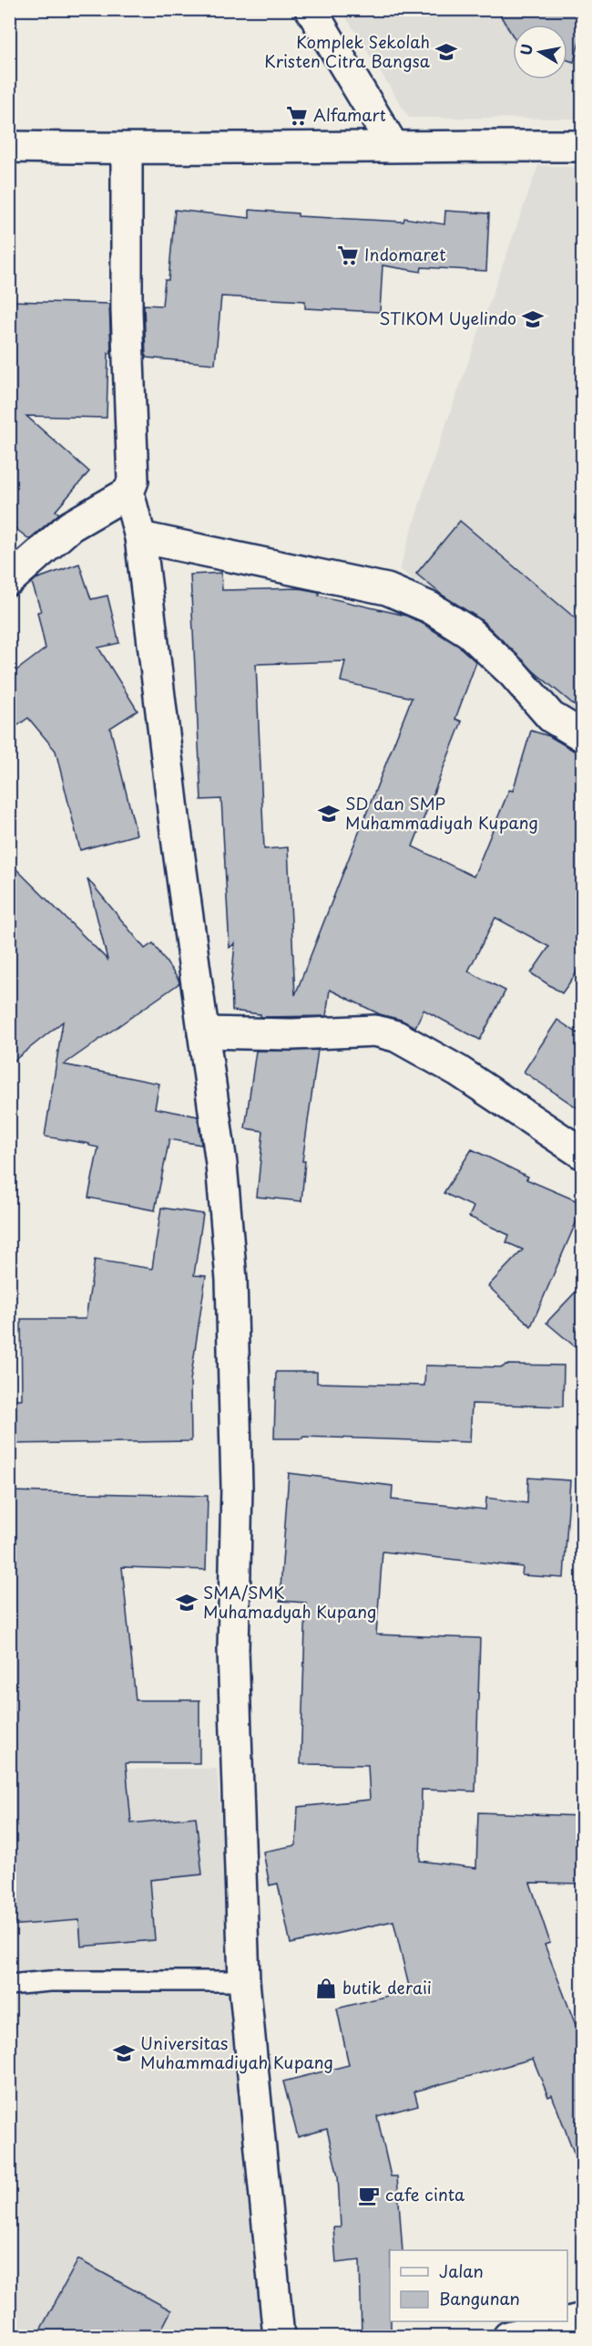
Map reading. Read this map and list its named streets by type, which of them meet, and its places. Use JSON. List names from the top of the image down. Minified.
{"places":{"school or university":["Komplek Sekolah Kristen Citra Bangsa","STIKOM Uyelindo","SD dan SMP Muhammadiyah Kupang","SMA/SMK Muhamadyah Kupang","Universitas Muhammadiyah Kupang"],"supermarket":["Alfamart","Indomaret"],"shop":["butik deraii"],"cafe":["cafe cinta"]},"legend":["Jalan","Bangunan"],"north":"left"}
